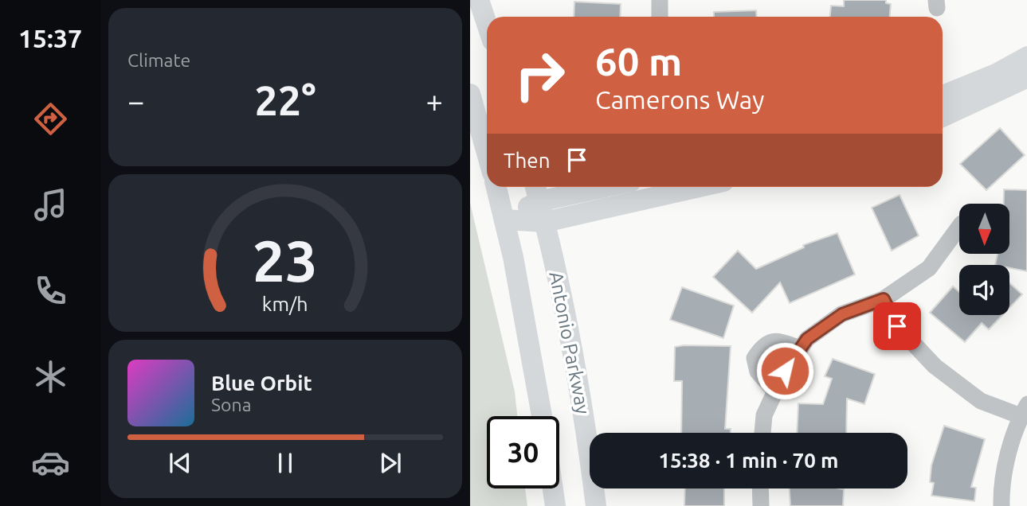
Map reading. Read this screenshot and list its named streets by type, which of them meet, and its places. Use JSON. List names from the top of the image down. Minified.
{"streets":{"main road":["Antonio Parkway"]},"north":"bottom","page":{"tabs":"15:37","tile":"Climate","turn":["60 m","Camerons Way"],"heat":["−","22°","+"],"then":"Then","song":["Blue Orbit","Sona"],"limit":"30","trip":"15:38 · 1 min · 70 m","gauge":["23","km/h"]}}
